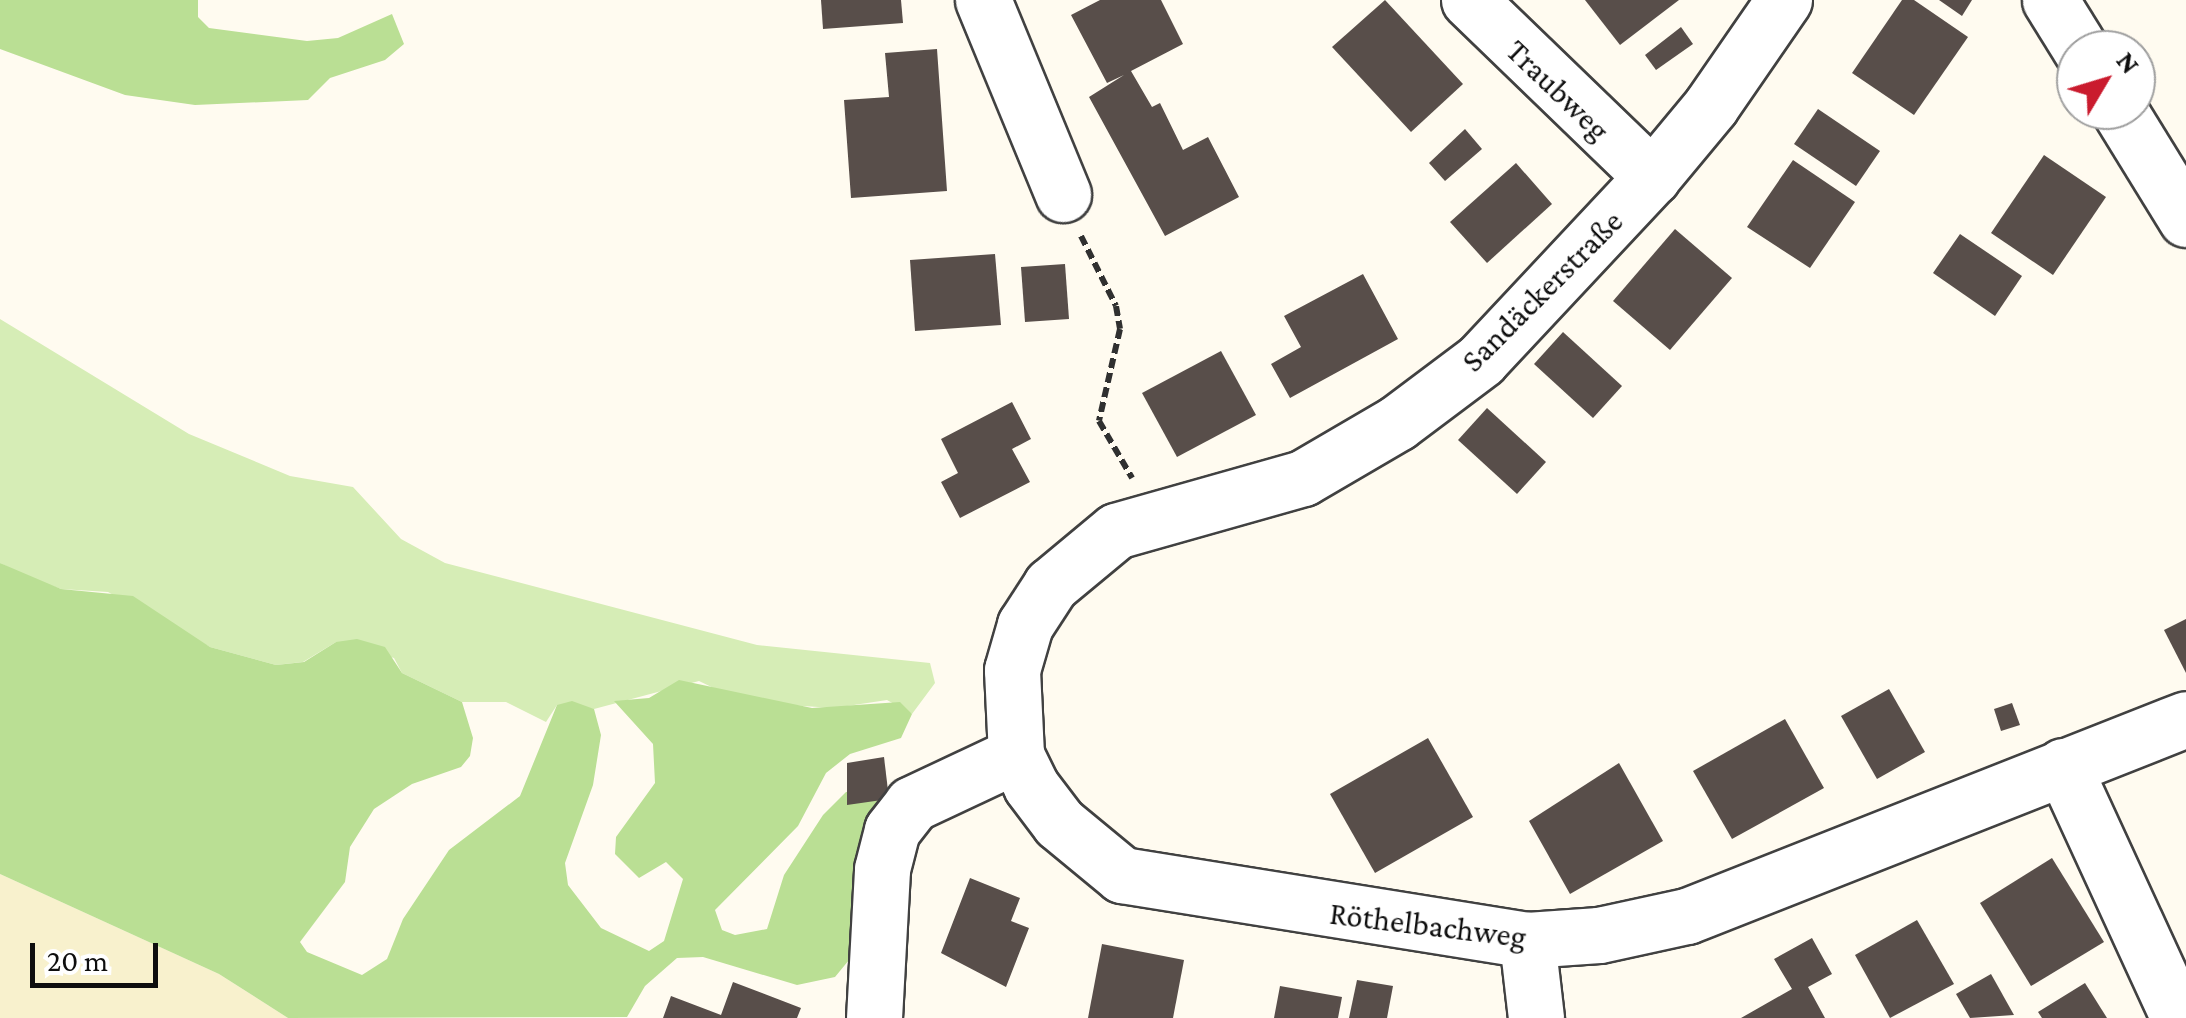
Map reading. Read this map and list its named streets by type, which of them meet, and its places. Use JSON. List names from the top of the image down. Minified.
{"streets":{"street":["Traubweg","Sandäckerstraße","Röthelbachweg"]},"crossings":[["Traubweg","Sandäckerstraße"],["Sandäckerstraße","Röthelbachweg"]],"scale_bar":"20 m","north":"top right"}
